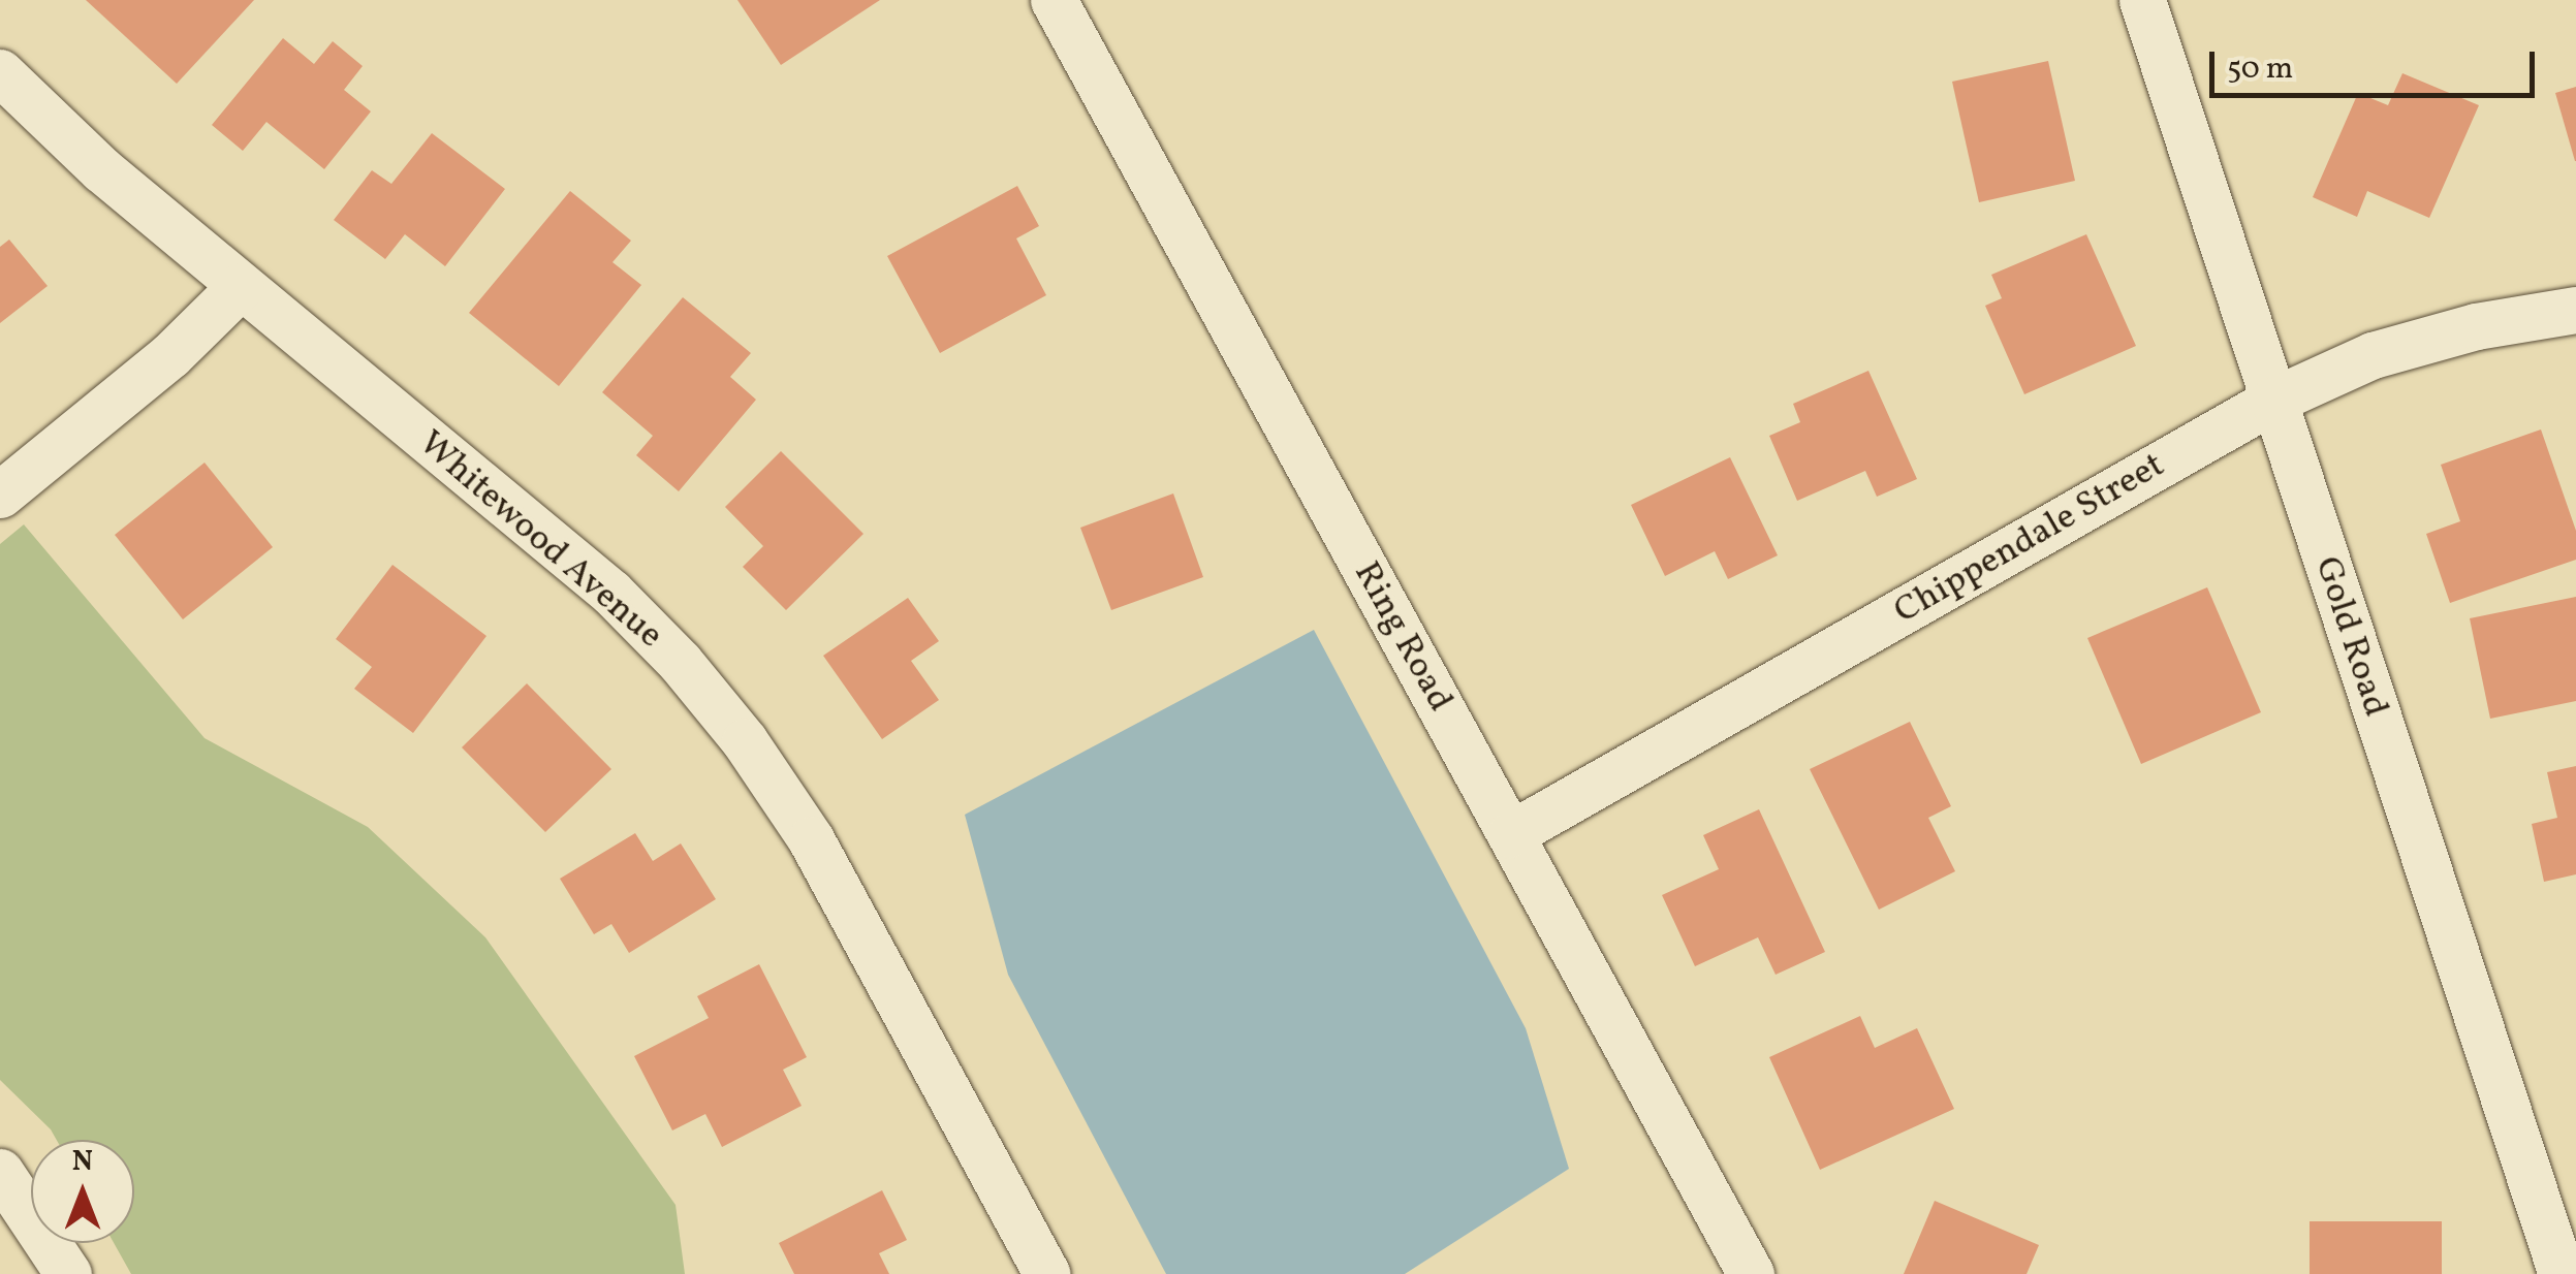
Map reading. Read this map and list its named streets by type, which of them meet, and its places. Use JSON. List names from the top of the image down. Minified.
{"streets":{"street":["Chippendale Street","Whitewood Avenue","Ring Road","Gold Road"]},"crossings":[["Chippendale Street","Ring Road"],["Chippendale Street","Gold Road"]],"scale_bar":"50 m","north":"top"}
